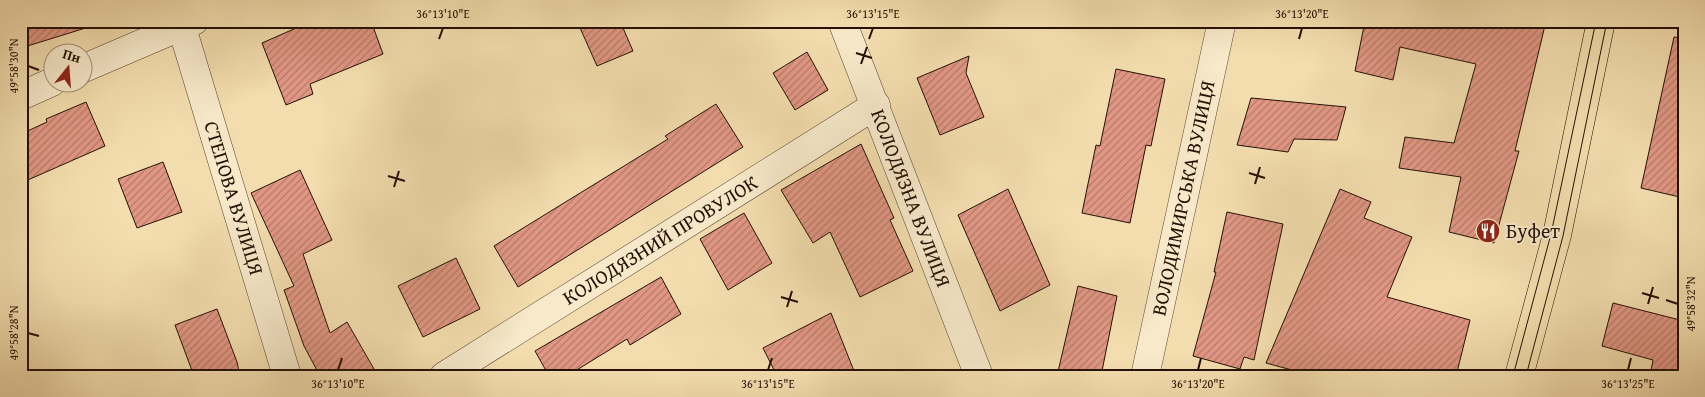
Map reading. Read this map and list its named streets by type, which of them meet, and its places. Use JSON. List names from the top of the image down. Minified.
{"streets":{"street":["СТЕПОВА ВУЛИЦЯ","КОЛОДЯЗНА ВУЛИЦЯ","ВОЛОДИМИРСЬКА ВУЛИЦЯ","КОЛОДЯЗНИЙ ПРОВУЛОК"]},"crossings":[["КОЛОДЯЗНА ВУЛИЦЯ","КОЛОДЯЗНИЙ ПРОВУЛОК"]],"places":{"restaurant":["Буфет"]},"north":"top","coordinates":["36°13'10\"E","36°13'15\"E","36°13'20\"E","49°58'30\"N","49°58'32\"N","49°58'28\"N","36°13'25\"E"]}
